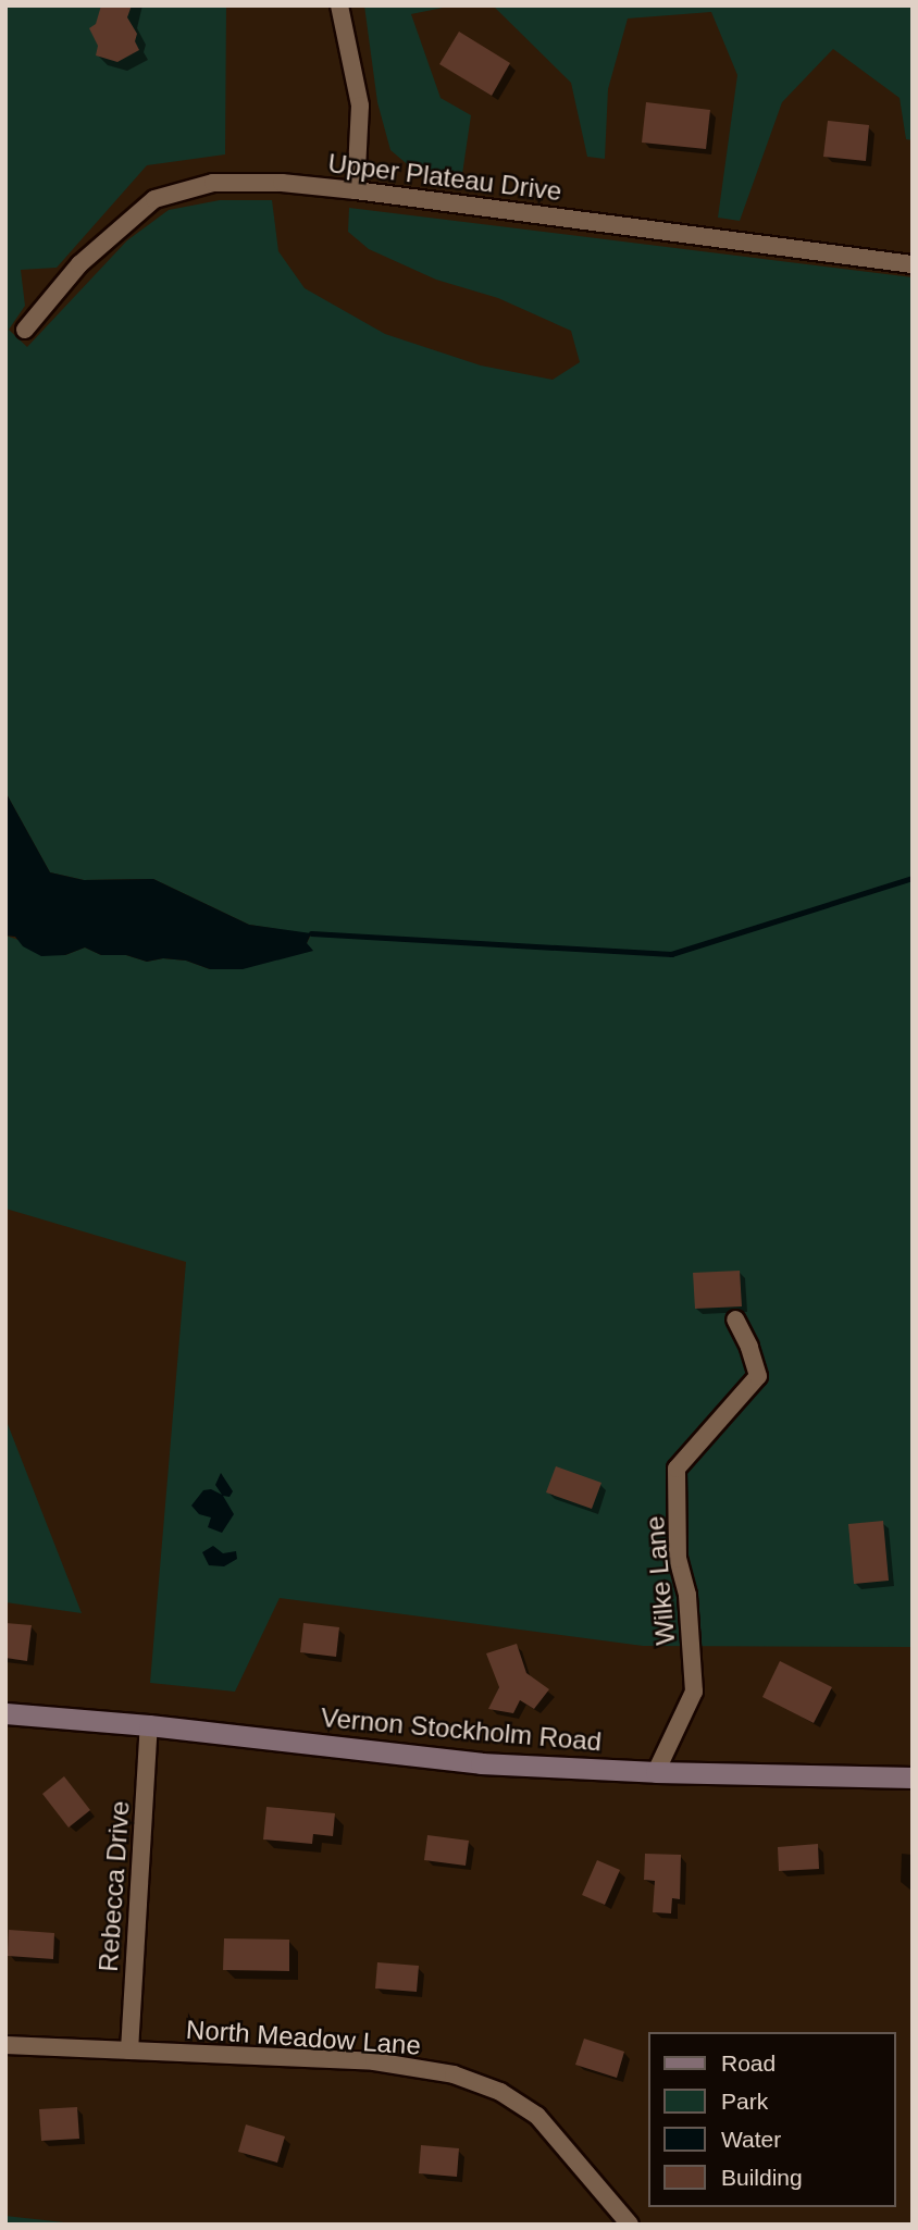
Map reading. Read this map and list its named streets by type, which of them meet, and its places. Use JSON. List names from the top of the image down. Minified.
{"streets":{"main road":["Vernon Stockholm Road"],"street":["Upper Plateau Drive","Wilke Lane","Rebecca Drive","North Meadow Lane"]},"crossings":[["Wilke Lane","Vernon Stockholm Road"],["Vernon Stockholm Road","Rebecca Drive"],["Rebecca Drive","North Meadow Lane"]],"legend":["Road","Park","Water","Building"]}
